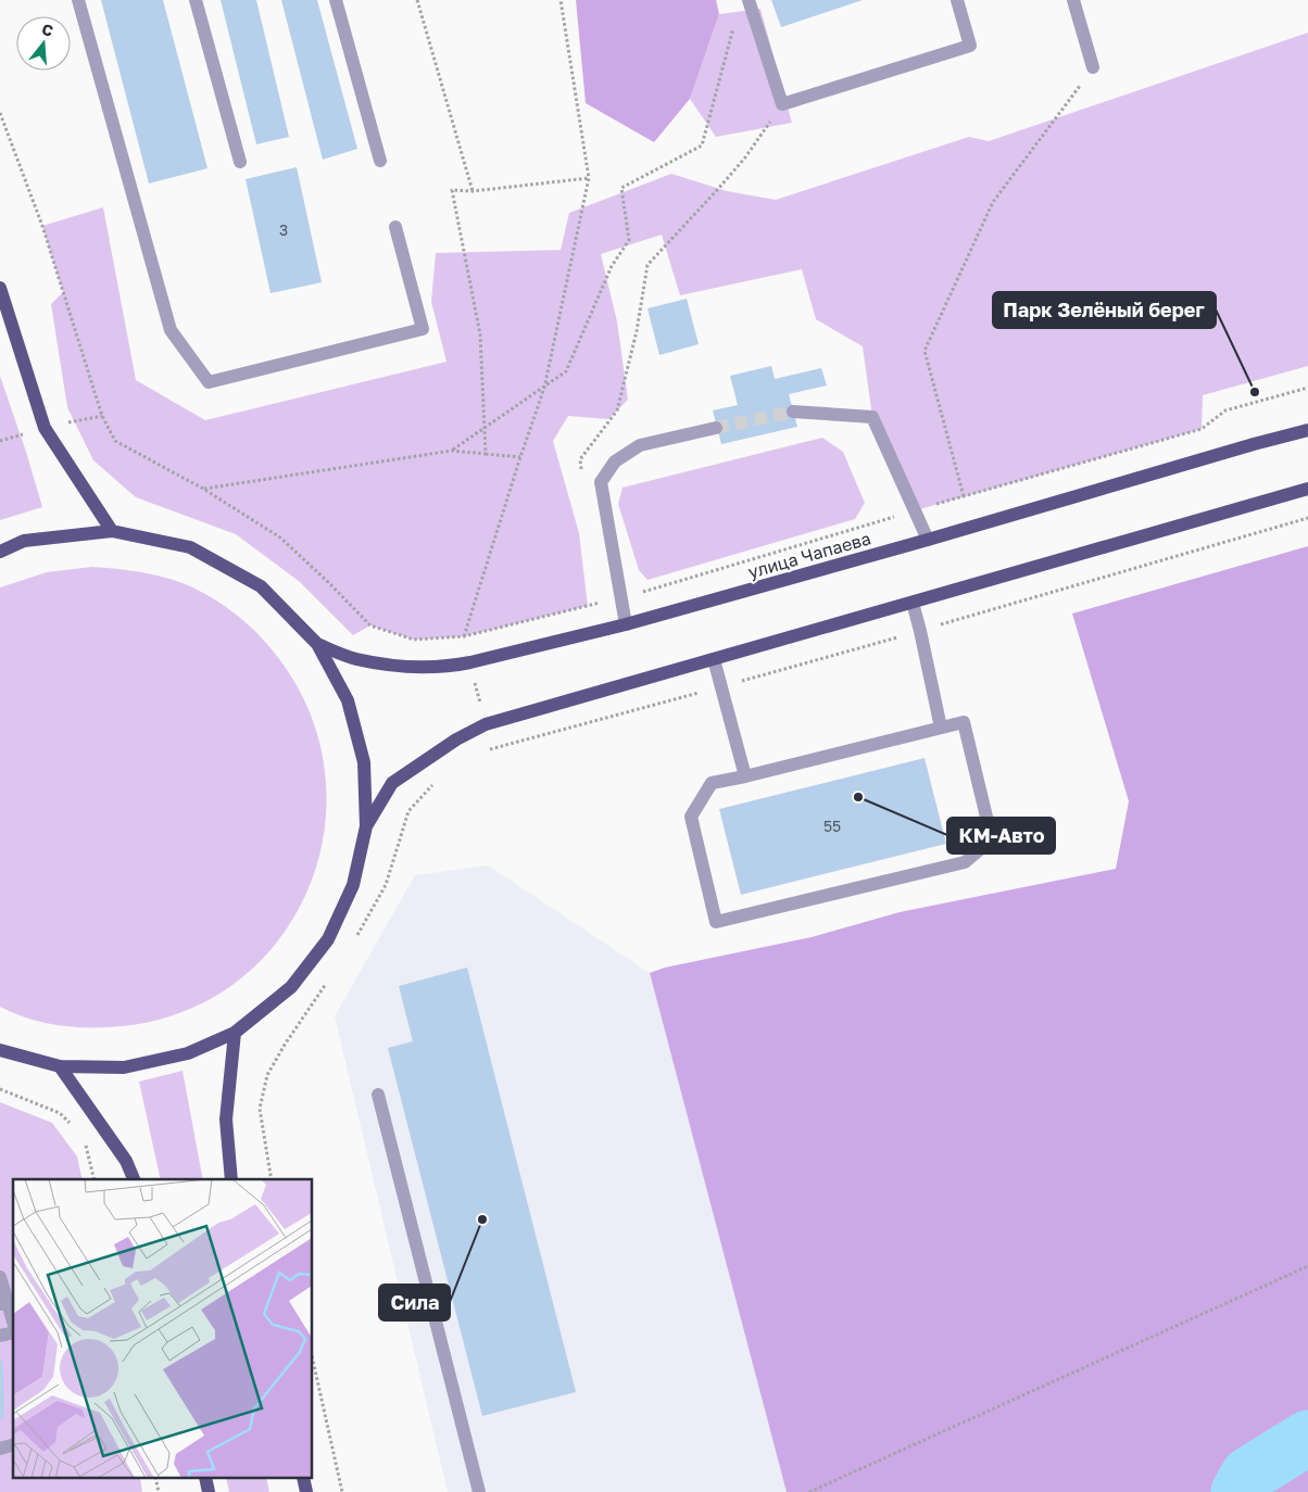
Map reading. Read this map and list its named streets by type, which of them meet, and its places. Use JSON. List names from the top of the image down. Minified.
{"streets":{"main road":["улица Чапаева"]},"places":["Парк Зелёный берег","КМ-Авто","Сила"],"house_numbers":["3","55"],"north":"top"}
